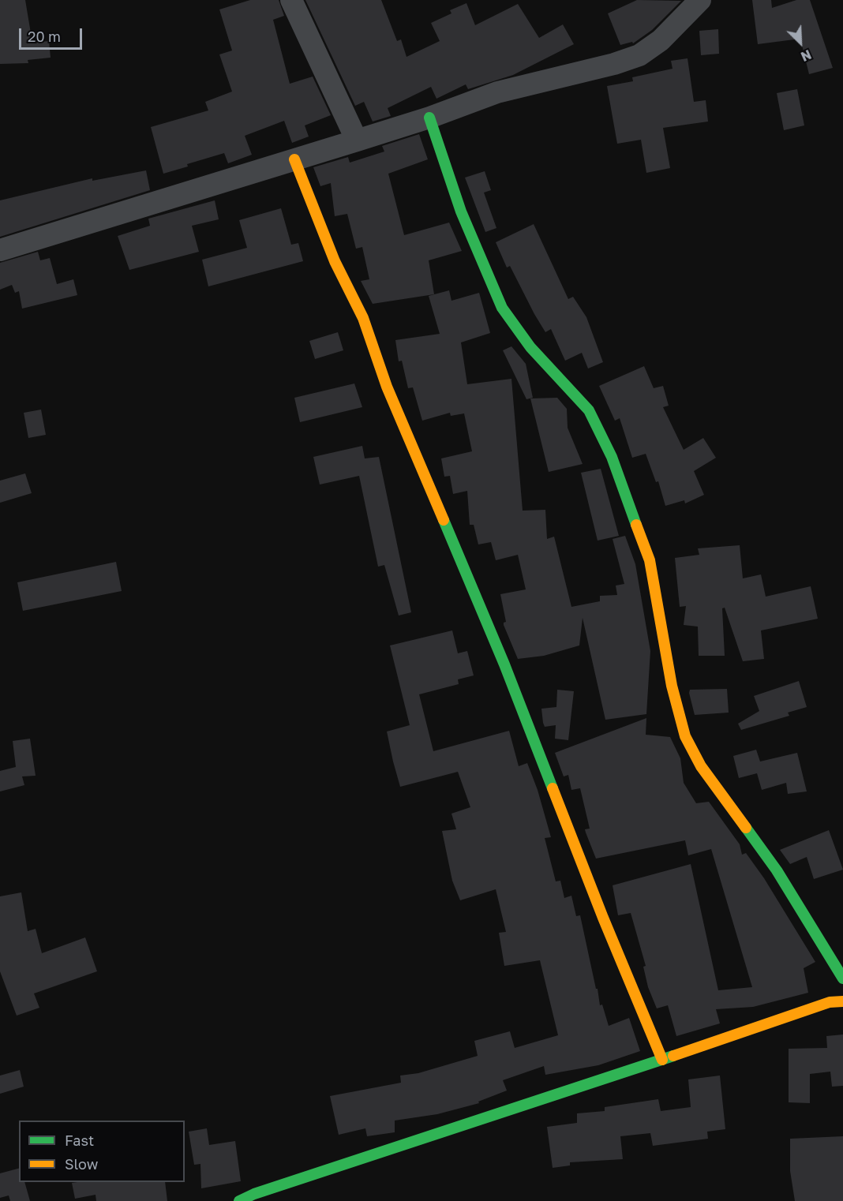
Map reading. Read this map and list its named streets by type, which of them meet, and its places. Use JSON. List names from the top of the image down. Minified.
{"legend":["Fast","Slow"],"scale_bar":"20 m","north":"bottom right"}
